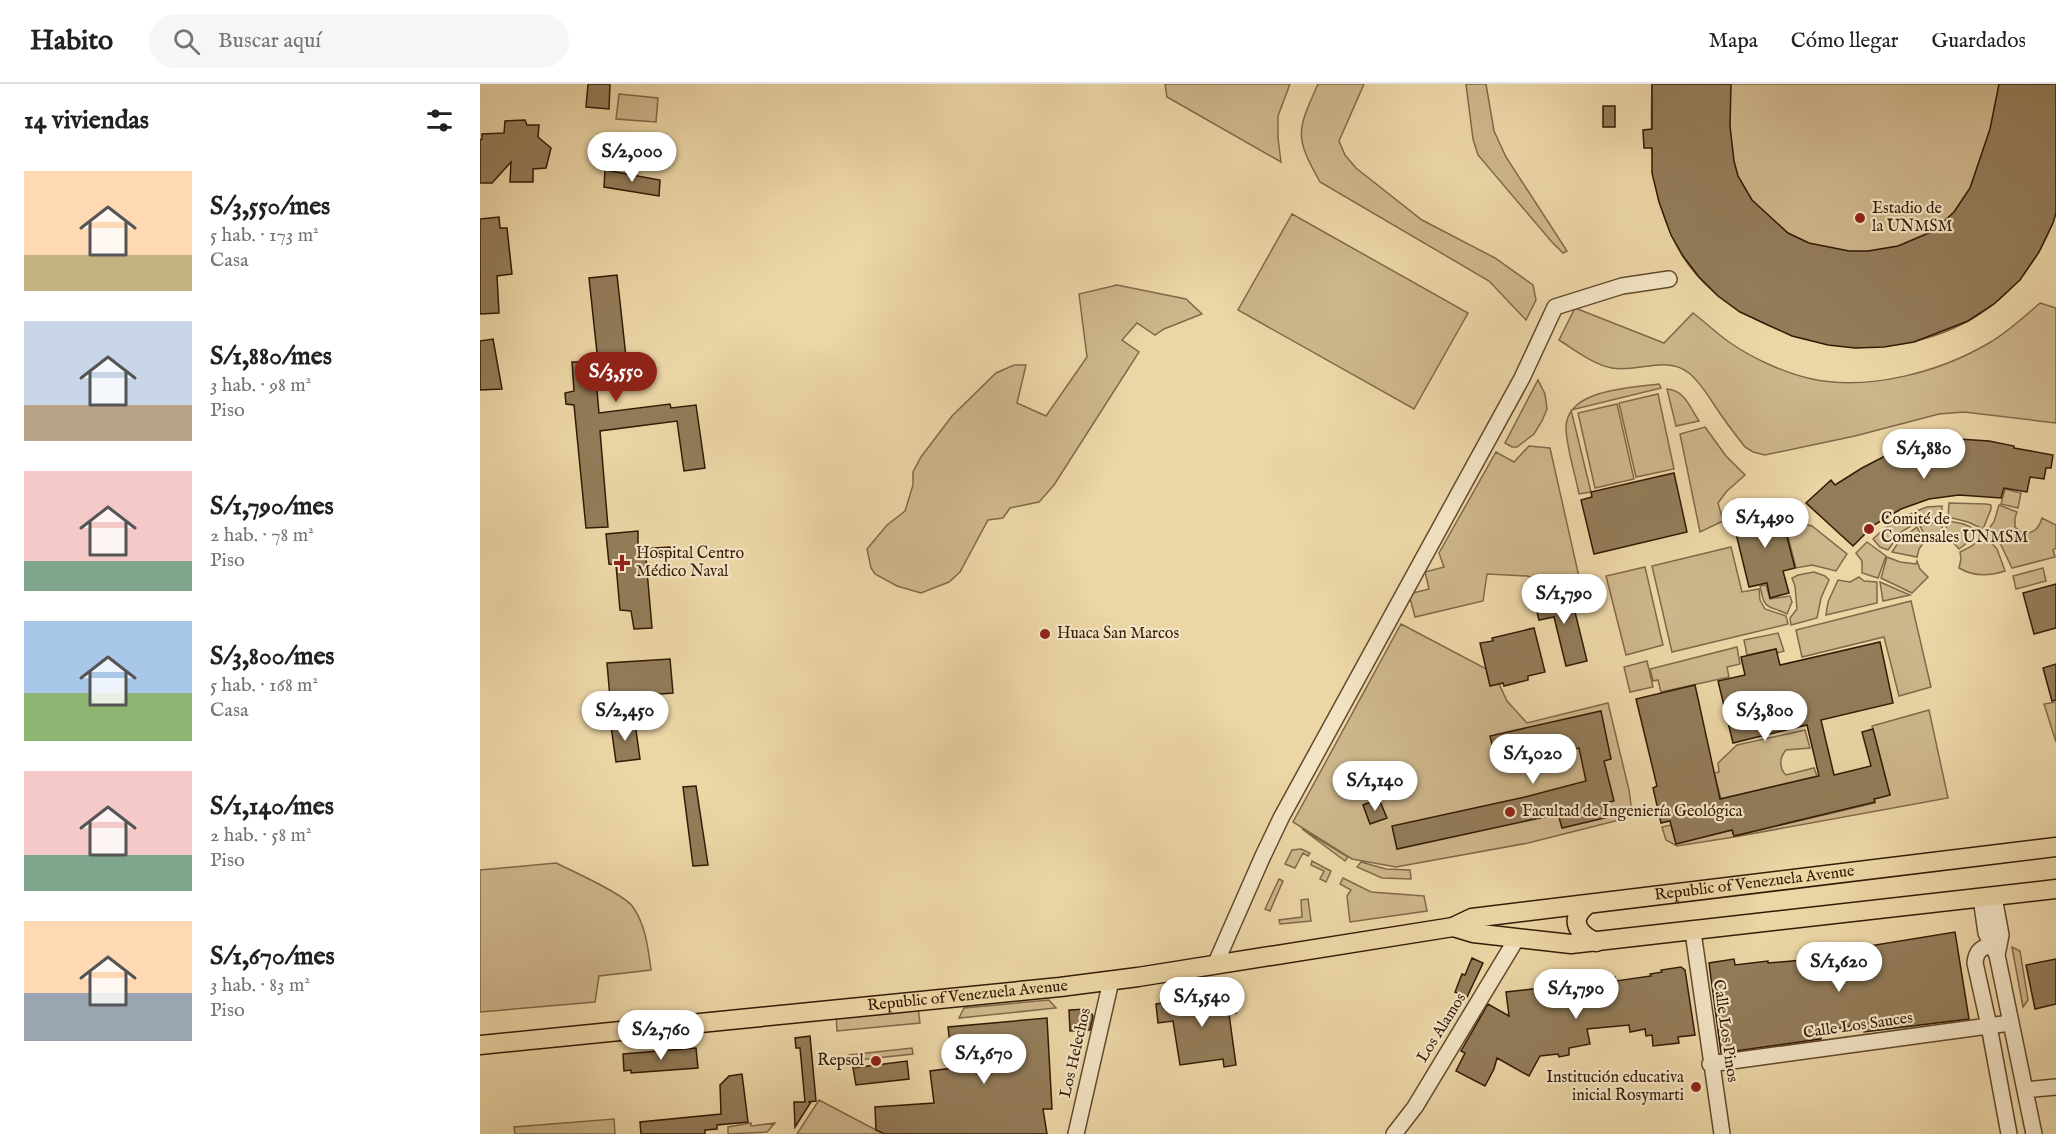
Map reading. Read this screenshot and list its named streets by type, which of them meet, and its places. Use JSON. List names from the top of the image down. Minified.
{"streets":{"main road":["Republic of Venezuela Avenue"],"street":["Calle Los Sauces","Los Alamos","Calle Los Pinos","Los Helechos"]},"crossings":[["Republic of Venezuela Avenue","Los Alamos"],["Republic of Venezuela Avenue","Calle Los Pinos"],["Republic of Venezuela Avenue","Los Helechos"],["Calle Los Sauces","Calle Los Pinos"]],"places":{"other":["Estadio de la UNMSM","Comité de Comensales UNMSM","Huaca San Marcos","Facultad de Ingeniería Geológica","Repsol","Institución educativa inicial Rosymarti"],"health":["Hospital Centro Médico Naval"]},"page":{"header":"Habito","search":"Buscar aquí","nav":["Mapa","Cómo llegar","Guardados"],"heading":"14 viviendas","price":["S/2,000","S/3,550","S/1,880","S/1,490","S/1,790","S/2,450","S/3,800","S/1,020","S/1,140","S/1,620","S/1,790","S/1,540","S/2,760","S/1,670"],"list":[{"name":"S/3,550/mes","note":"5 hab. · 173 m² · Casa"},{"name":"S/1,880/mes","note":"3 hab. · 98 m² · Piso"},{"name":"S/1,790/mes","note":"2 hab. · 78 m² · Piso"},{"name":"S/3,800/mes","note":"5 hab. · 168 m² · Casa"},{"name":"S/1,140/mes","note":"2 hab. · 58 m² · Piso"},{"name":"S/1,670/mes","note":"3 hab. · 83 m² · Piso"}]}}
